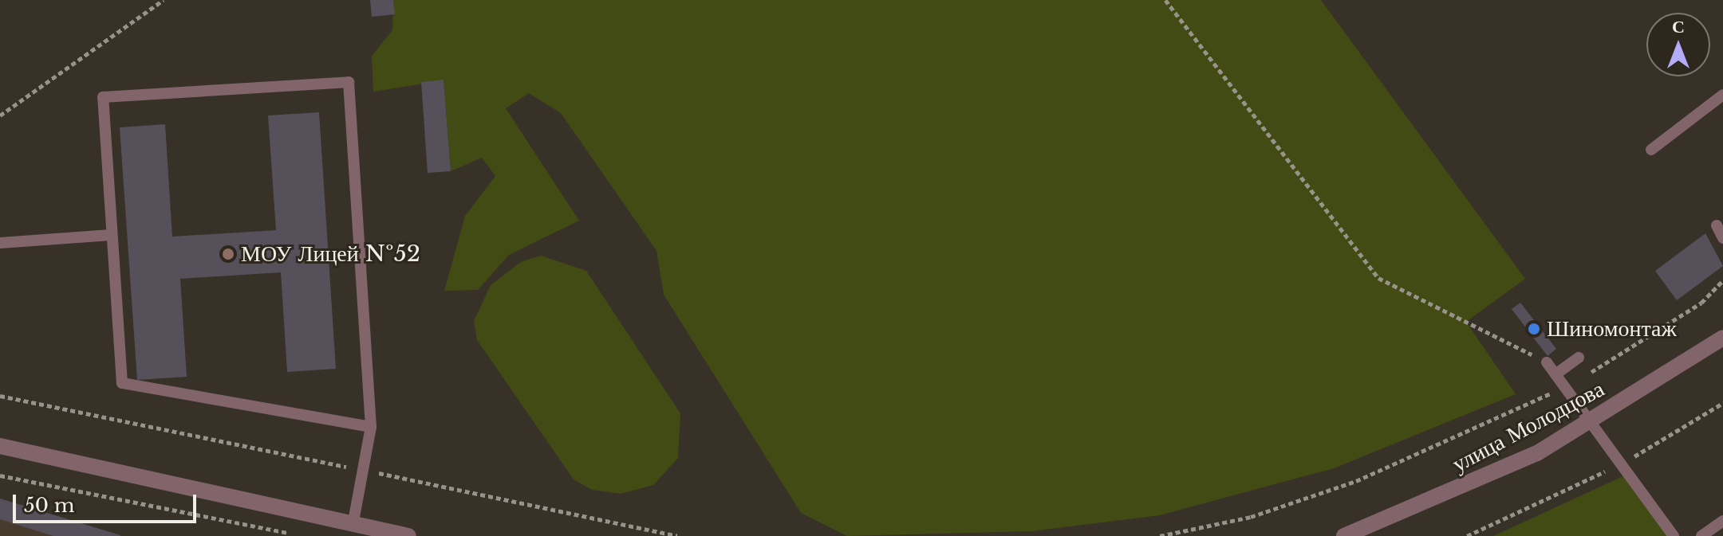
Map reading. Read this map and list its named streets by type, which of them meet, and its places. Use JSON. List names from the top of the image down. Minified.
{"streets":{"street":["улица Молодцова"]},"places":["МОУ Лицей №52","Шиномонтаж"],"scale_bar":"50 m","north":"top"}
